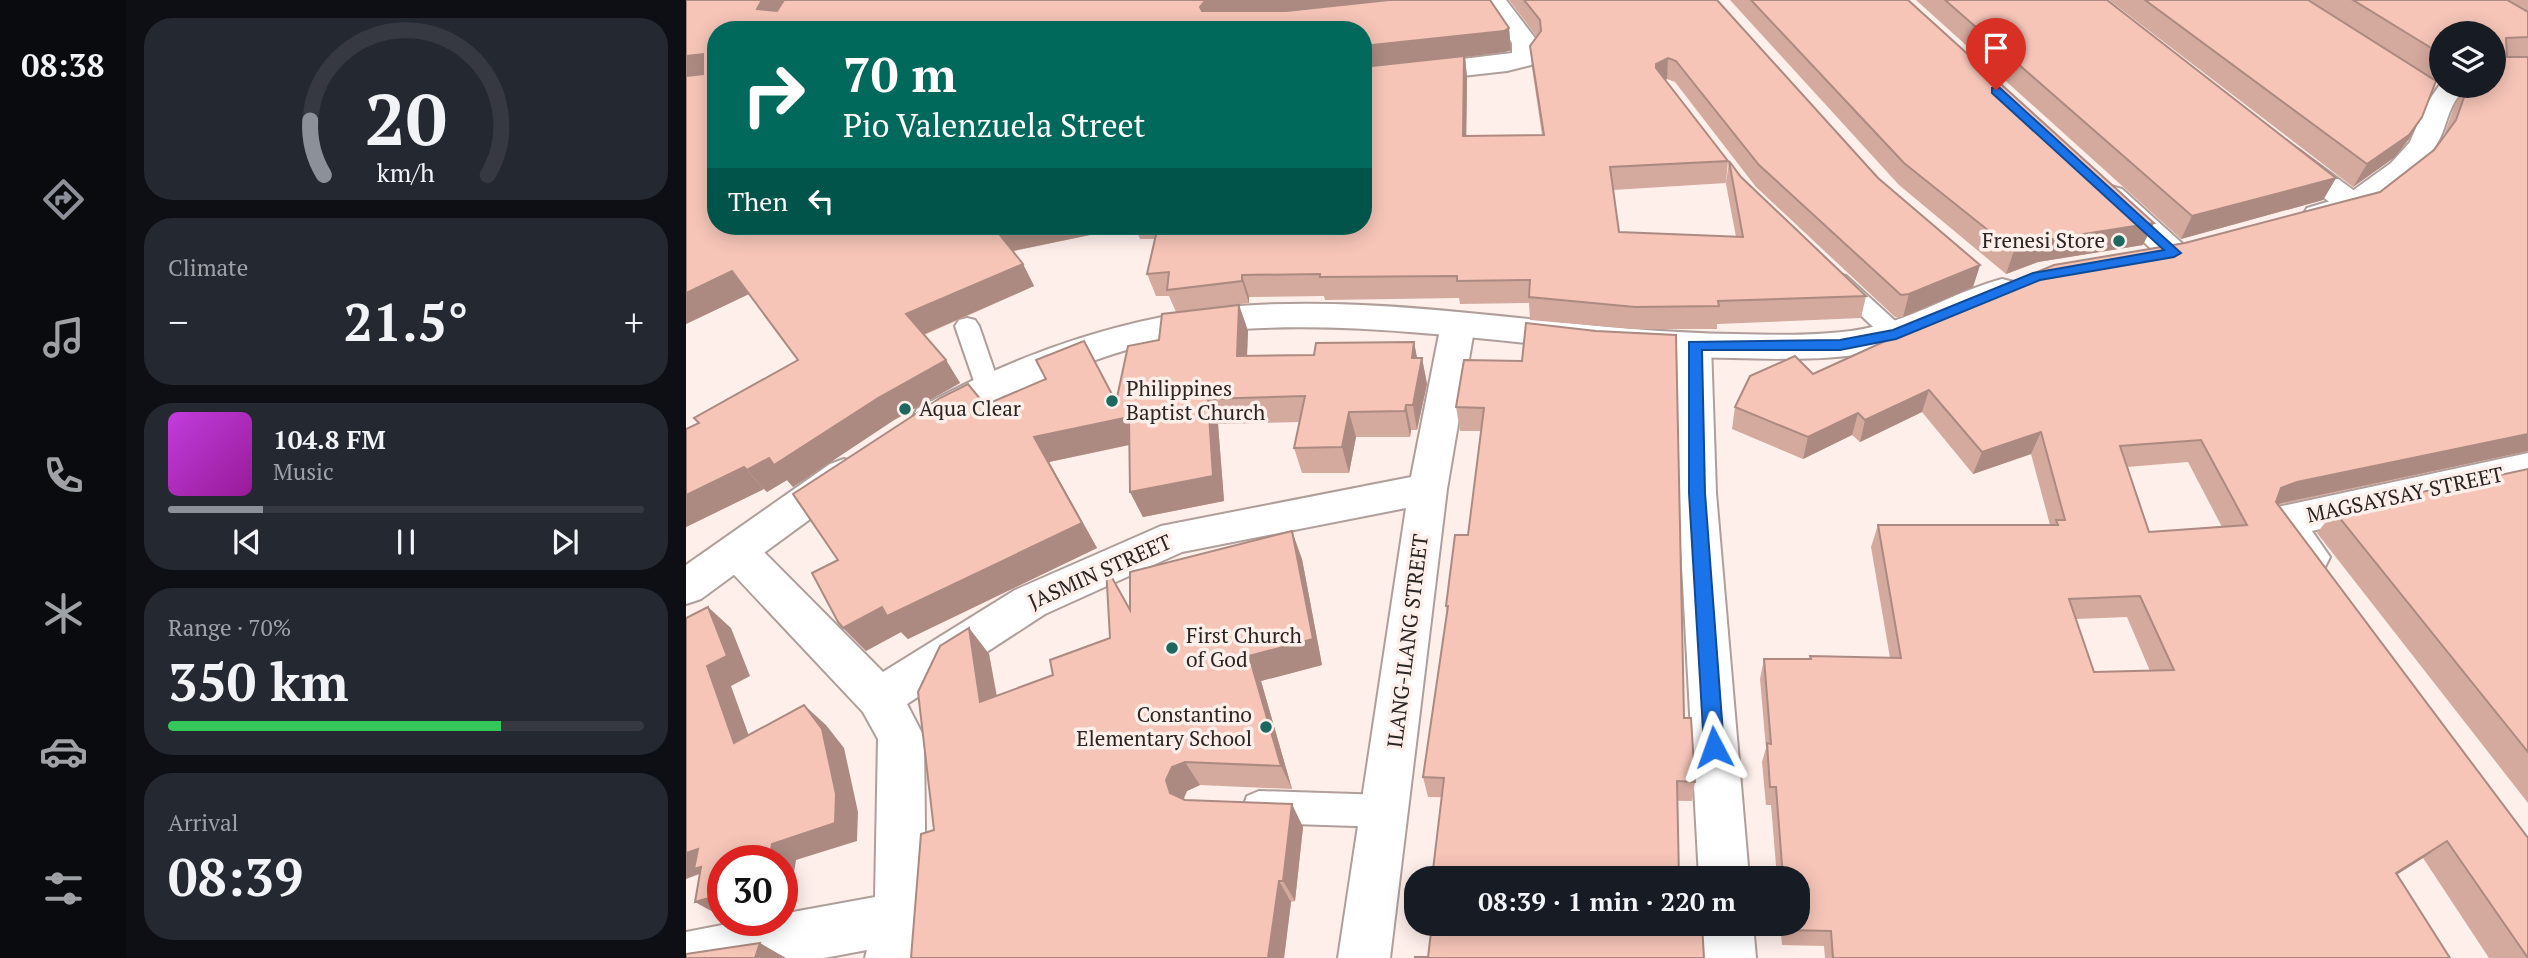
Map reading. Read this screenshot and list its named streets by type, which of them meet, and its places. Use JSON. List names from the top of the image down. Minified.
{"streets":{"street":["MAGSAYSAY STREET","JASMIN STREET","ILANG-ILANG STREET"]},"crossings":[["JASMIN STREET","ILANG-ILANG STREET"]],"places":["Frenesi Store","Philippines Baptist Church","Aqua Clear","First Church of God","Constantino Elementary School"],"page":{"tabs":"08:38","turn":["70 m","Pio Valenzuela Street"],"then":"Then","tile":["Climate",["Range · 70%","350 km"],["Arrival","08:39"]],"heat":["−","21.5°","+"],"song":["104.8 FM","Music"],"limit":"30","trip":"08:39 · 1 min · 220 m","gauge":["20","km/h"]}}
